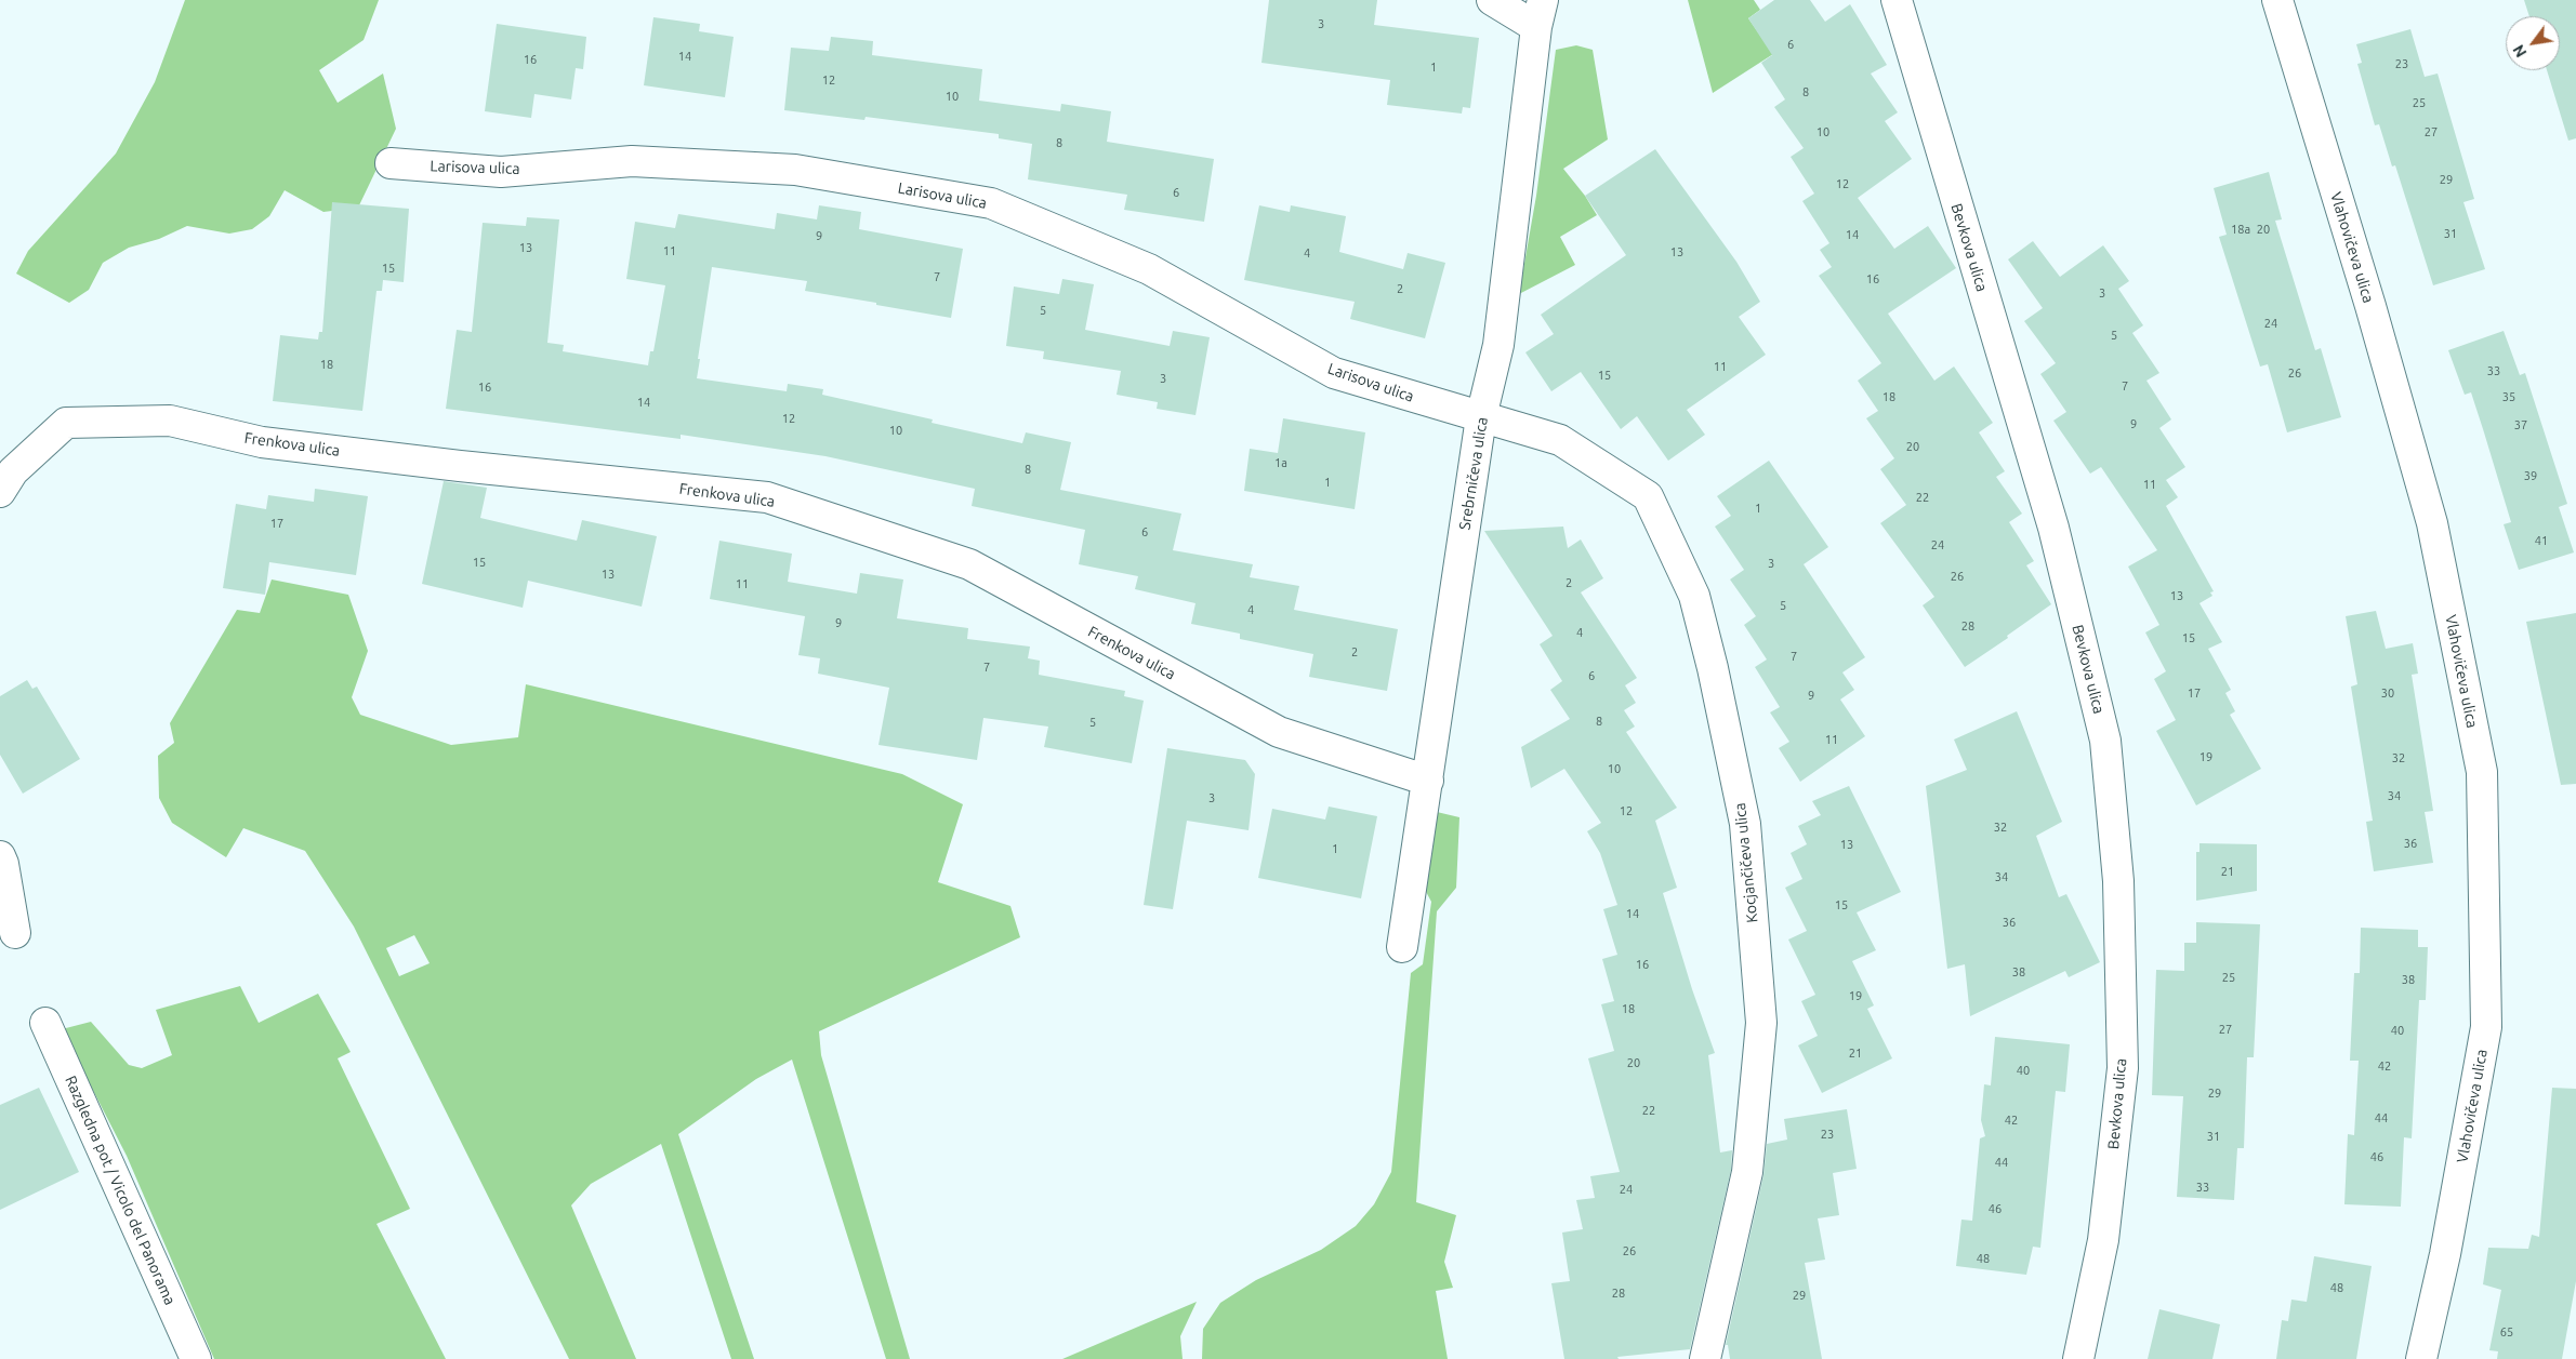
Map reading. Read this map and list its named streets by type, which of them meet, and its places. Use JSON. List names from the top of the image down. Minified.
{"streets":{"street":["Larisova ulica","Bevkova ulica","Vlahovičeva ulica","Frenkova ulica","Srebrničeva ulica","Kocjančičeva ulica","Razgledna pot / Vicolo del Panorama"]},"crossings":[["Larisova ulica","Srebrničeva ulica"],["Larisova ulica","Kocjančičeva ulica"],["Frenkova ulica","Srebrničeva ulica"],["Srebrničeva ulica","Kocjančičeva ulica"]],"house_numbers":["3","6","14","16","23","1","12","8","10","25","10","27","8","29","12","6","18a","20","31","14","9","13","11","13","4","15","7","16","2","3","5","24","5","18","11","33","26","15","3","7","16","18","35","14","12","9","37","10","20","1a","8","39","1","11","22","1","17","6","41","24","15","3","13","26","2","11","13","5","4","9","28","4","15","2","7","7","6","17","30","9","8","5","11","19","32","10","34","3","12","32","36","13","1","21","34","15","14","36","16","38","25","38","19","18","27","40","21","20","42","40","29","22","44","42","23","31","46","44","33","24","46","26","48","48","28","29","65"],"north":"bottom left"}
